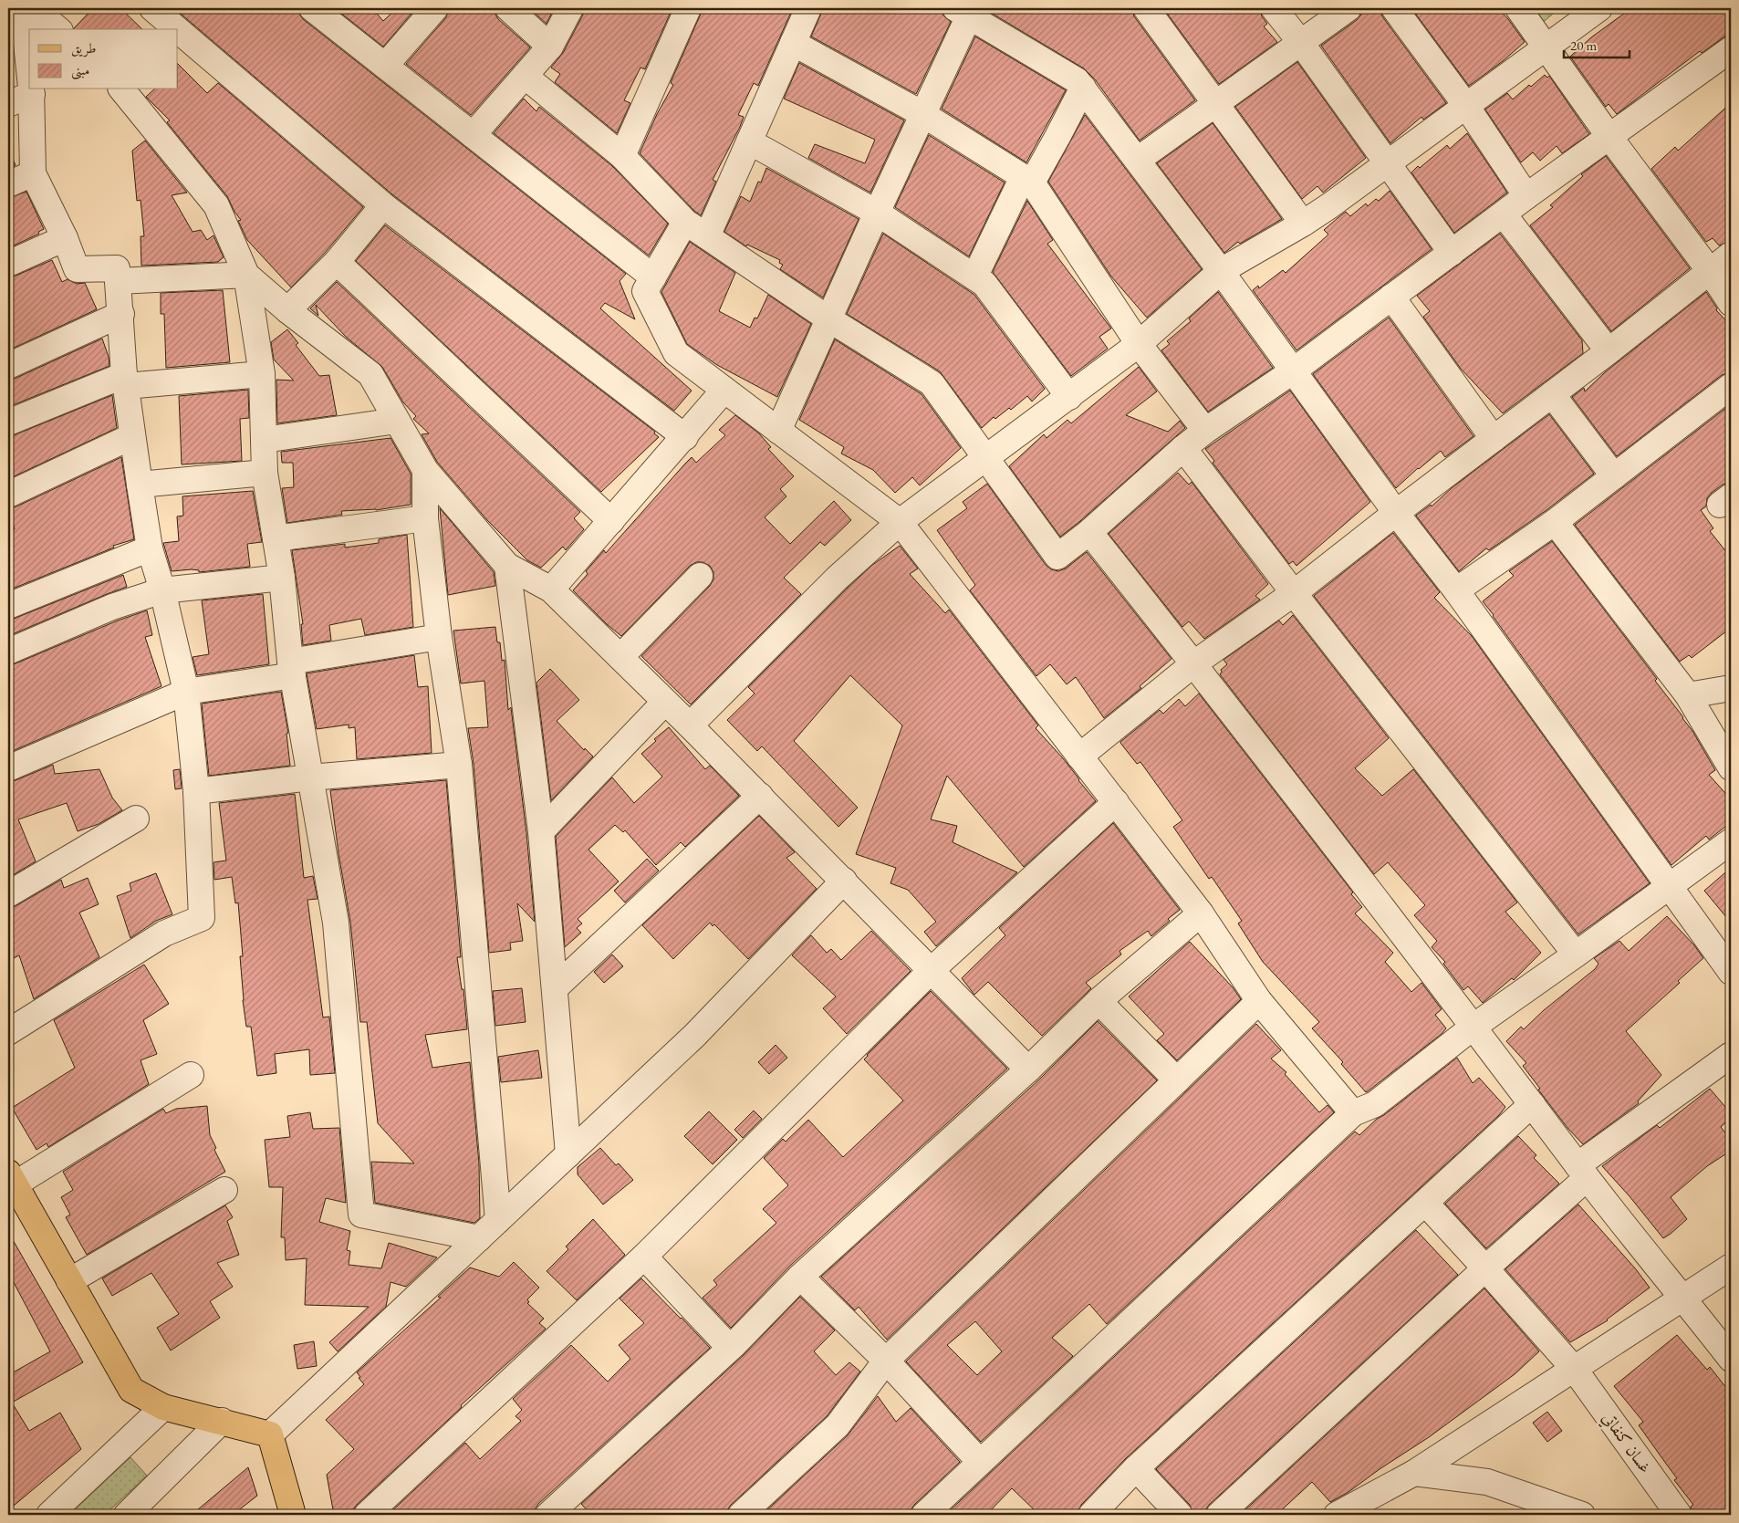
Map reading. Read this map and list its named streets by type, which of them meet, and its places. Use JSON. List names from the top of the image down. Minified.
{"streets":{"street":["غسان كنفاتي"]},"legend":["طريق","مبنى"],"scale_bar":"20 m"}
